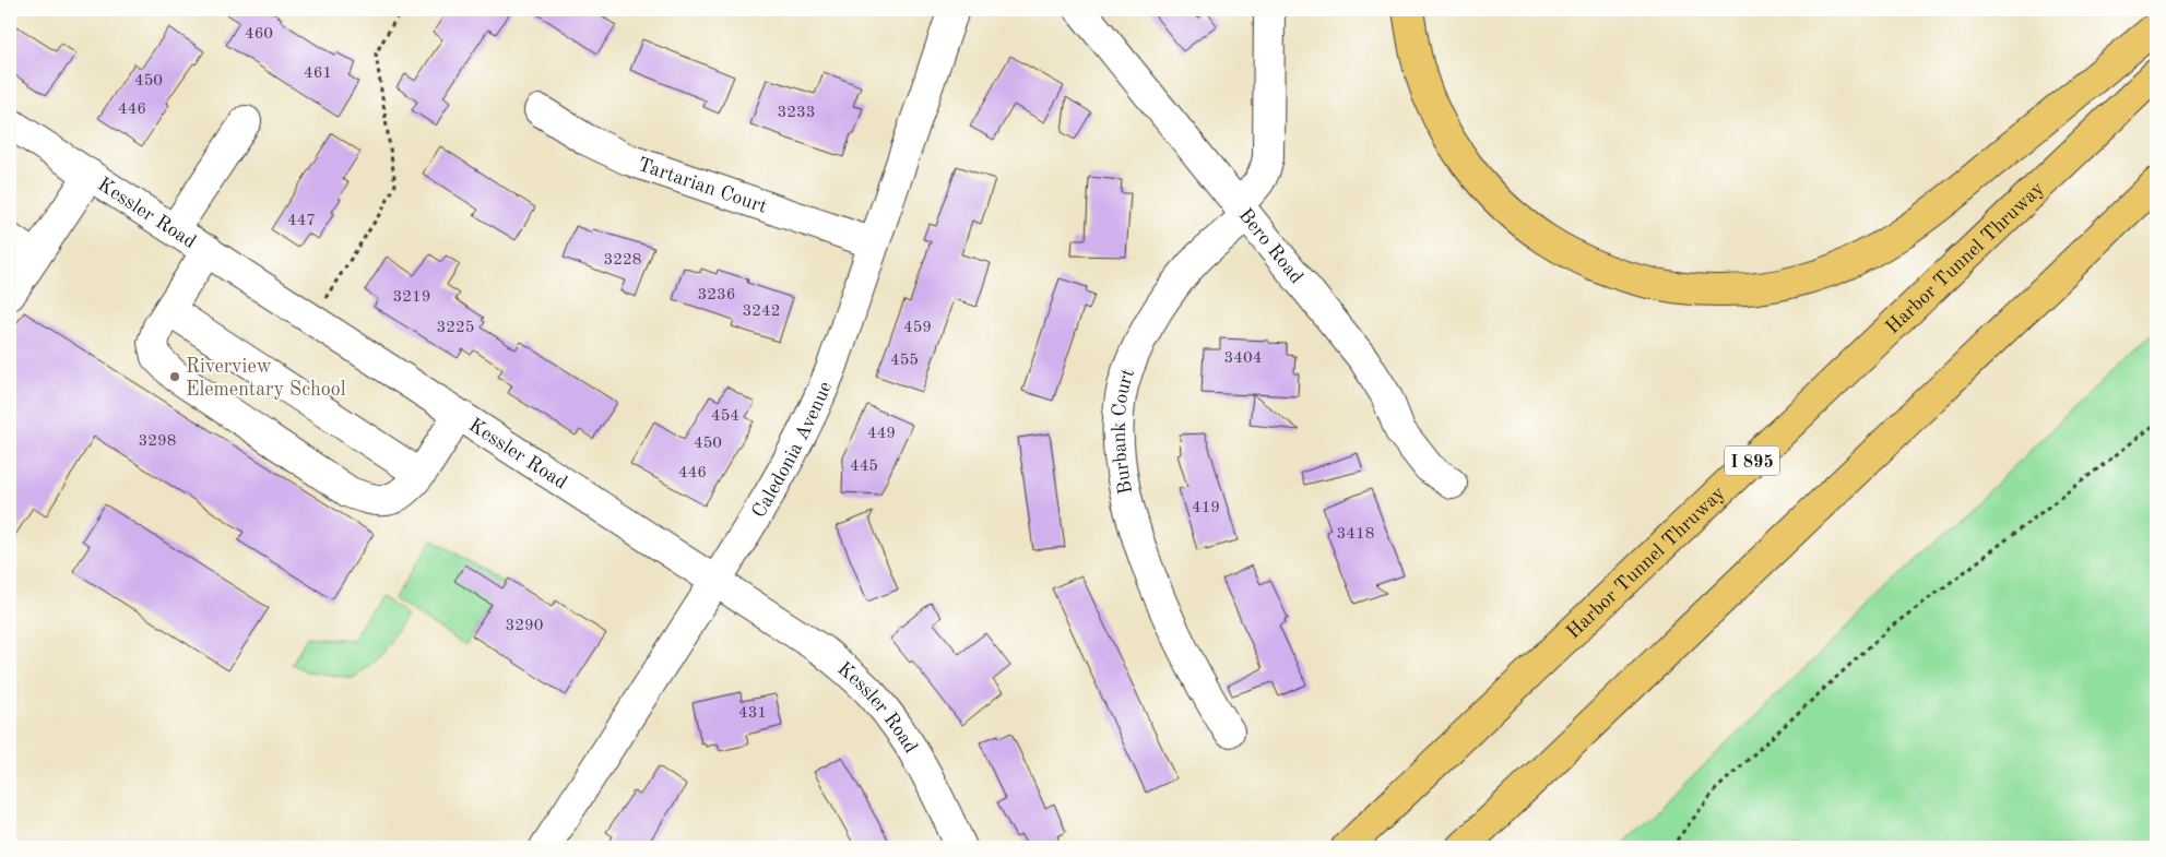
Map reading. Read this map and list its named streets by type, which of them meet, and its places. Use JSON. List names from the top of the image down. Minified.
{"streets":{"highway":["Harbor Tunnel Thruway","I 895"],"street":["Tartarian Court","Kessler Road","Bero Road","Burbank Court","Caledonia Avenue"]},"crossings":[["Tartarian Court","Caledonia Avenue"],["Kessler Road","Caledonia Avenue"],["Bero Road","Burbank Court"]],"places":["Riverview Elementary School"],"house_numbers":["460","461","450","446","3233","447","3228","3236","3219","3242","3225","459","3404","455","454","449","3298","450","445","446","419","3418","3290","431"]}
